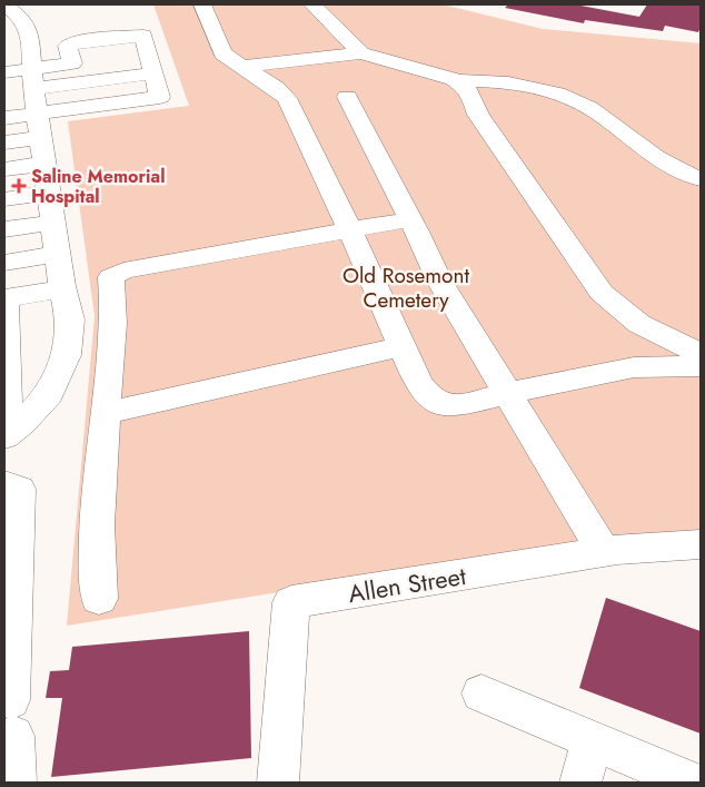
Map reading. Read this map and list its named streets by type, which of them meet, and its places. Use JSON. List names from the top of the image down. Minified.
{"streets":{"street":["Allen Street"]},"parks":["Old Rosemont Cemetery"],"places":{"health":["Saline Memorial Hospital"]}}
